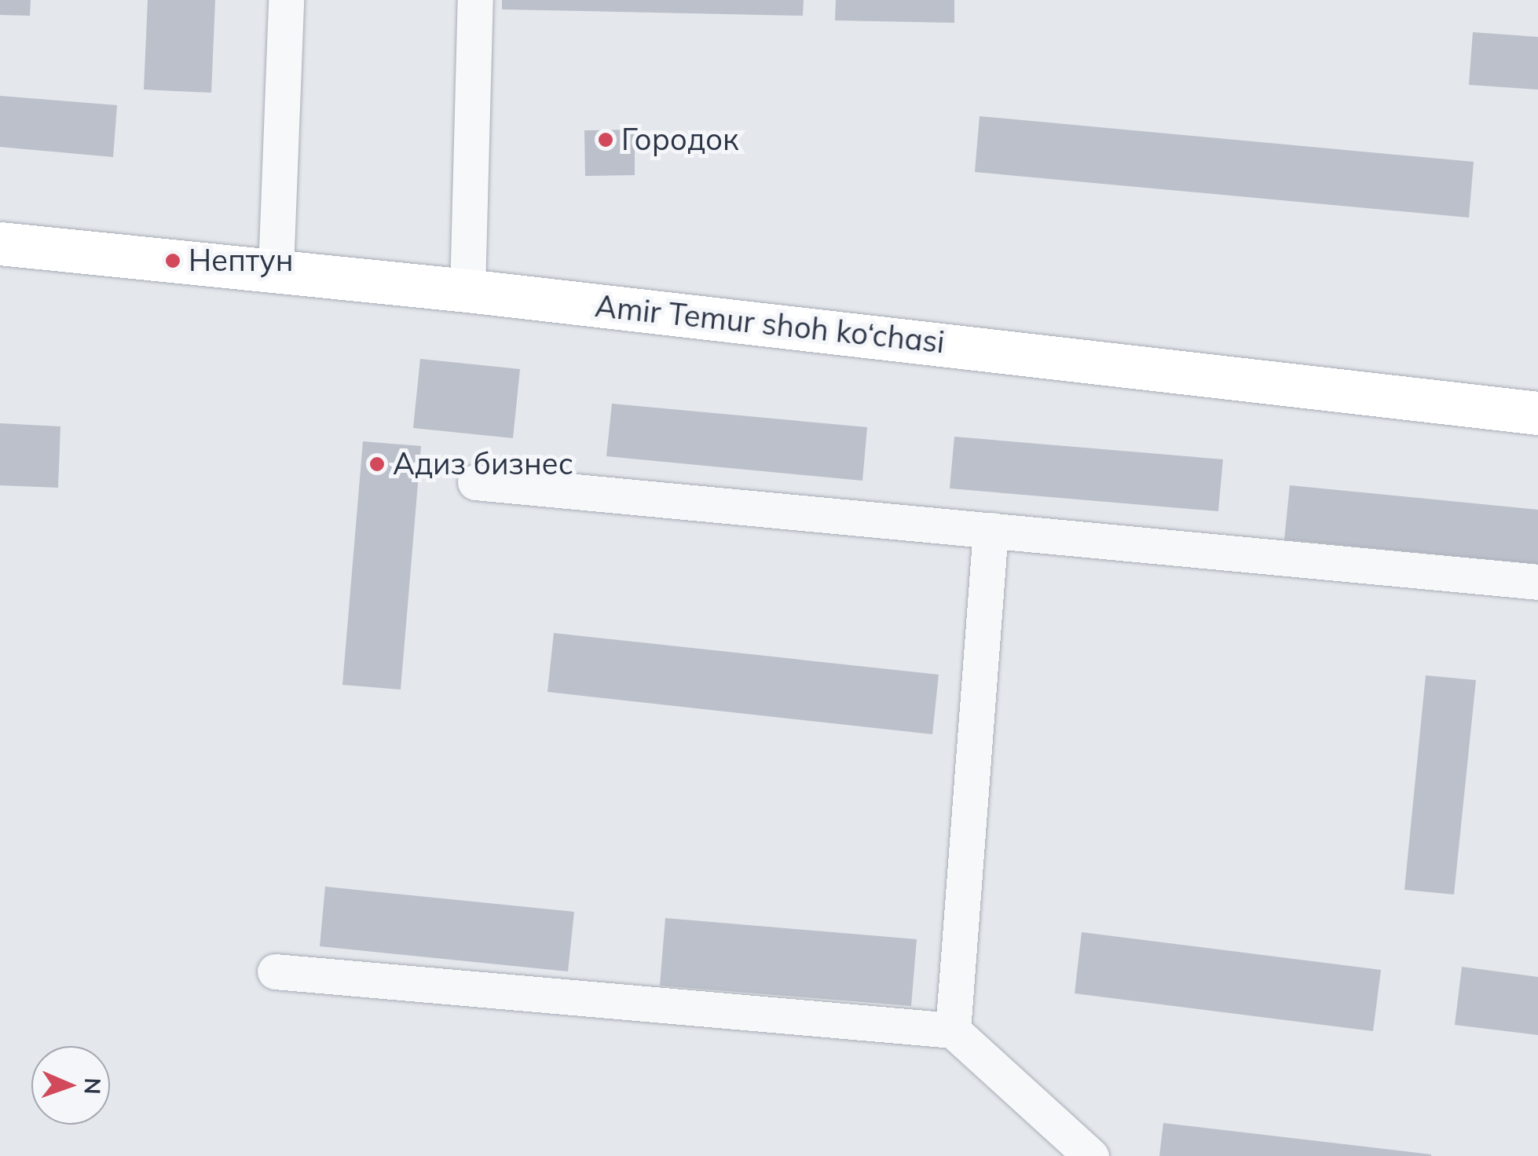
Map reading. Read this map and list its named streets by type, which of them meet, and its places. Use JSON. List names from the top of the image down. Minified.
{"streets":{"main road":["Amir Temur shoh ko‘chasi"]},"places":["Городок","Нептун","Адиз бизнес"],"north":"right"}
